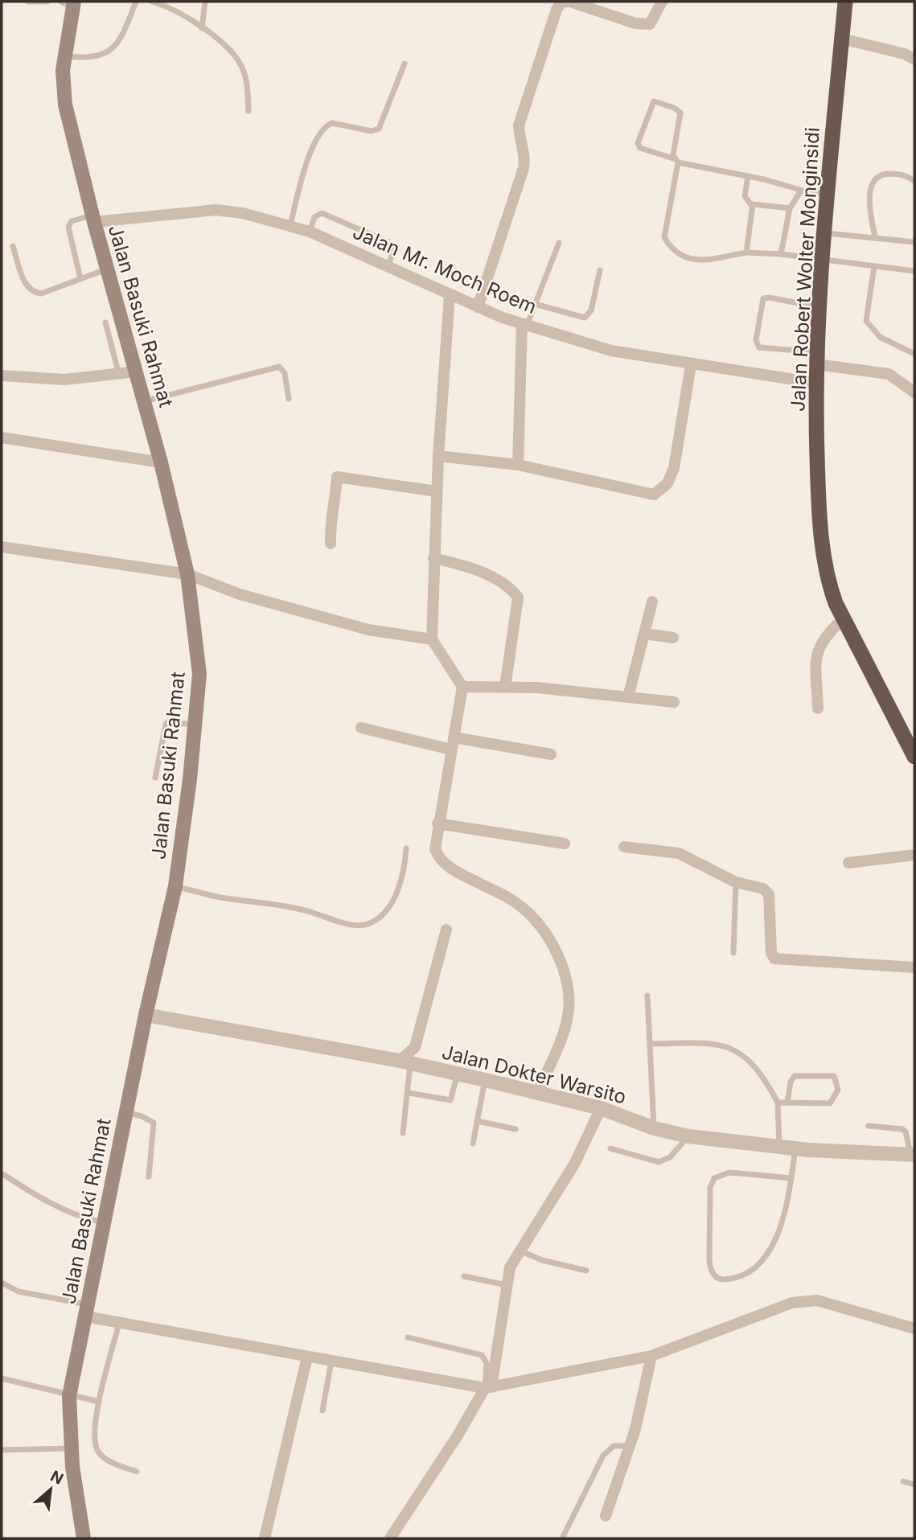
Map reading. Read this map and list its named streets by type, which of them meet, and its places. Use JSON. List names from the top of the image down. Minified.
{"streets":{"highway":["Jalan Robert Wolter Monginsidi"],"main road":["Jalan Basuki Rahmat"],"street":["Jalan Mr. Moch Roem","Jalan Dokter Warsito"]},"crossings":[["Jalan Mr. Moch Roem","Jalan Robert Wolter Monginsidi"],["Jalan Mr. Moch Roem","Jalan Basuki Rahmat"],["Jalan Basuki Rahmat","Jalan Dokter Warsito"]],"north":"top right"}
